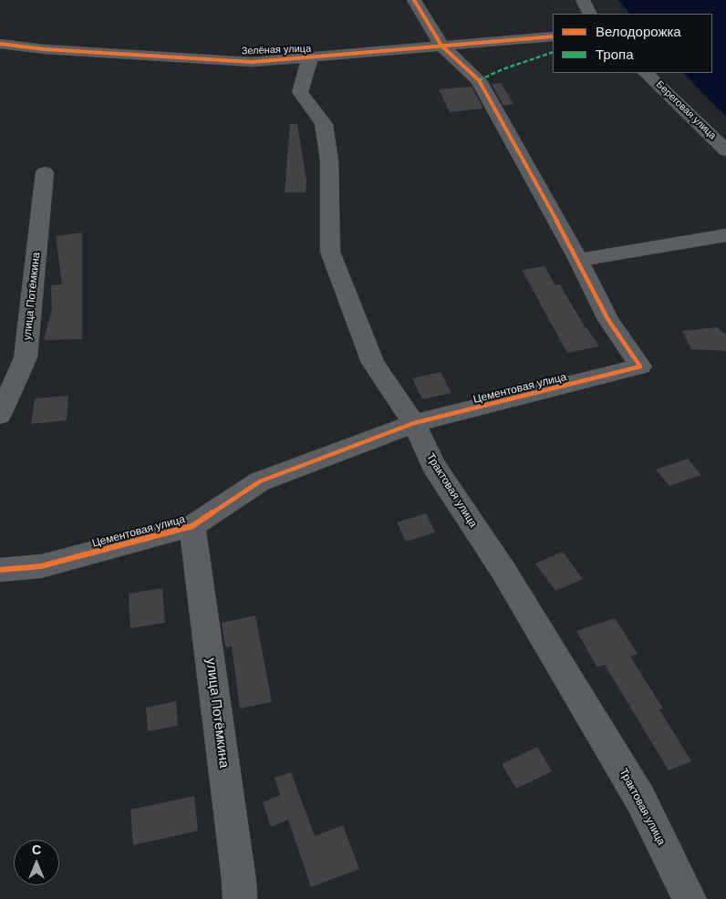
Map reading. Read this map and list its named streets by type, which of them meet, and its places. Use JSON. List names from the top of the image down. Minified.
{"streets":{"street":["Зелёная улица","Береговая улица","улица Потёмкина","Цементовая улица","Трактовая улица"]},"crossings":[["Зелёная улица","Цементовая улица"],["Зелёная улица","Трактовая улица"],["улица Потёмкина","Цементовая улица"],["Цементовая улица","Трактовая улица"]],"legend":["Велодорожка","Тропа"],"north":"top"}
